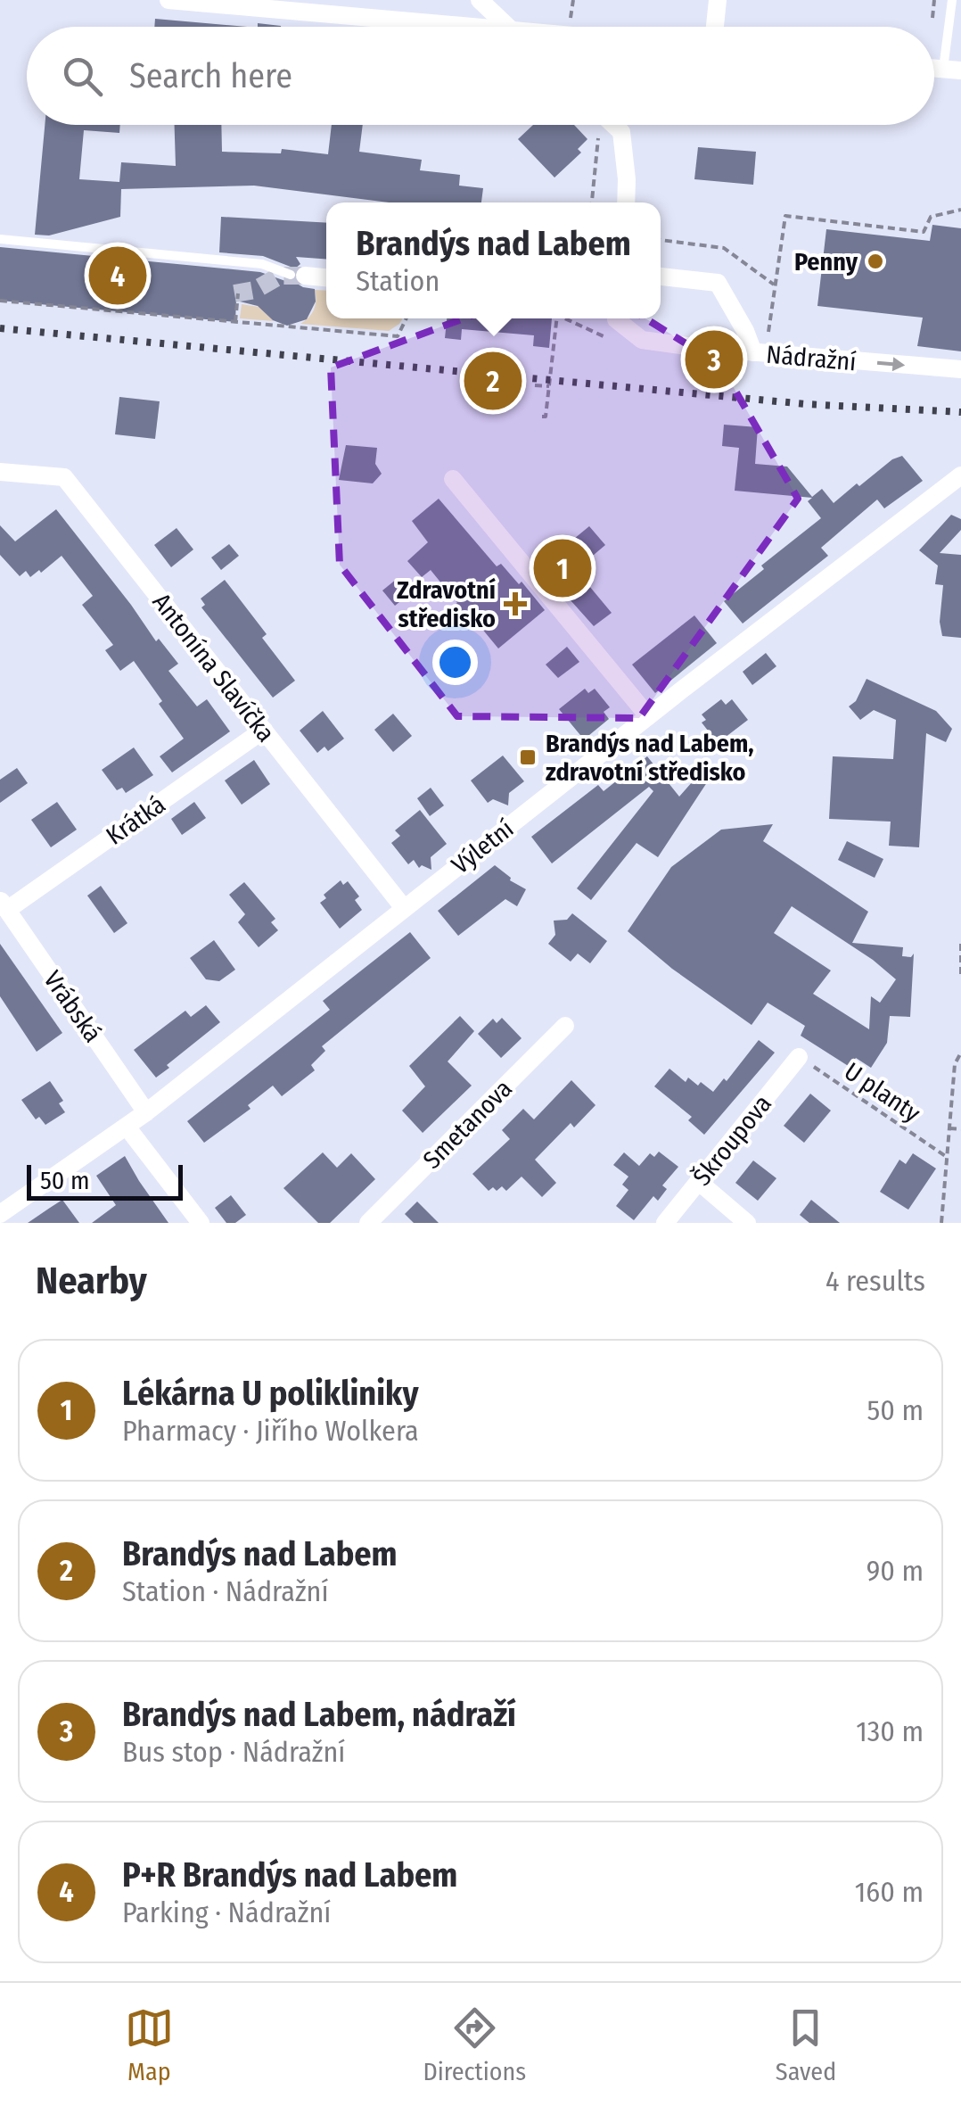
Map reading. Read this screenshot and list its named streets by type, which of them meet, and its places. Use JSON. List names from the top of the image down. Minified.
{"streets":{"street":["Nádražní","Antonína Slavíčka","Krátká","Výletní","Vrábská","Smetanova","Škroupova"],"path":["U planty"]},"crossings":[["Antonína Slavíčka","Krátká"],["Antonína Slavíčka","Výletní"],["Krátká","Vrábská"],["Výletní","Vrábská"],["U planty","Škroupova"]],"one_way":["Nádražní"],"places":{"other":["Penny"],"health":["Zdravotní středisko"],"transit":["Brandýs nad Labem, zdravotní středisko"]},"scale_bar":"50 m","page":{"search":"Search here","popup":["Brandýs nad Labem","Station"],"pins":["4","3","2","1"],"scale":"50 m","heading":["Nearby","4 results"],"list":[{"mark":"1","name":"Lékárna U polikliniky","note":"Pharmacy · Jiřího Wolkera","value":"50 m"},{"mark":"2","name":"Brandýs nad Labem","note":"Station · Nádražní","value":"90 m"},{"mark":"3","name":"Brandýs nad Labem, nádraží","note":"Bus stop · Nádražní","value":"130 m"},{"mark":"4","name":"P+R Brandýs nad Labem","note":"Parking · Nádražní","value":"160 m"}],"nav":["Map","Directions","Saved"]}}
